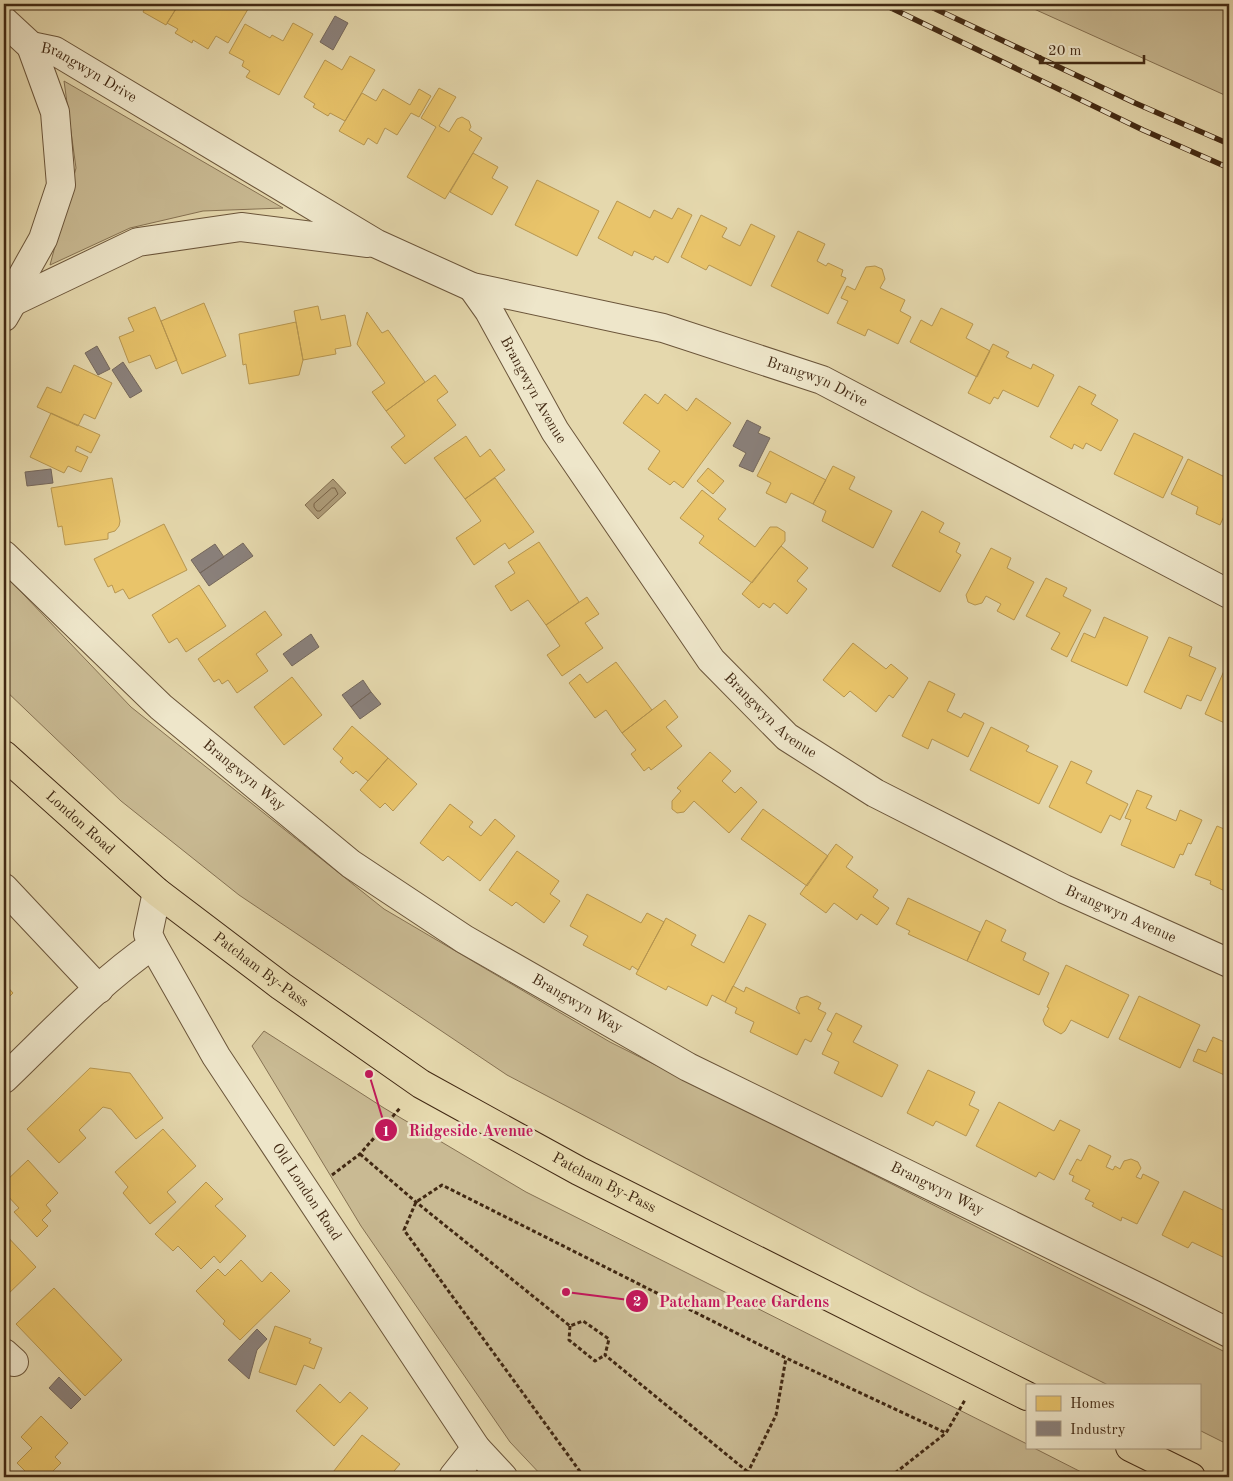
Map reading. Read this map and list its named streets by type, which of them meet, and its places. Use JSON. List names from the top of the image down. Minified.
{"streets":{"highway":["London Road","Patcham By-Pass"],"street":["Brangwyn Drive","Brangwyn Avenue","Brangwyn Way","Old London Road"]},"crossings":[["Brangwyn Drive","Brangwyn Avenue"],["London Road","Patcham By-Pass"],["London Road","Old London Road"],["Patcham By-Pass","Old London Road"]],"places":["Ridgeside Avenue","Patcham Peace Gardens"],"legend":["Homes","Industry"],"scale_bar":"20 m"}
